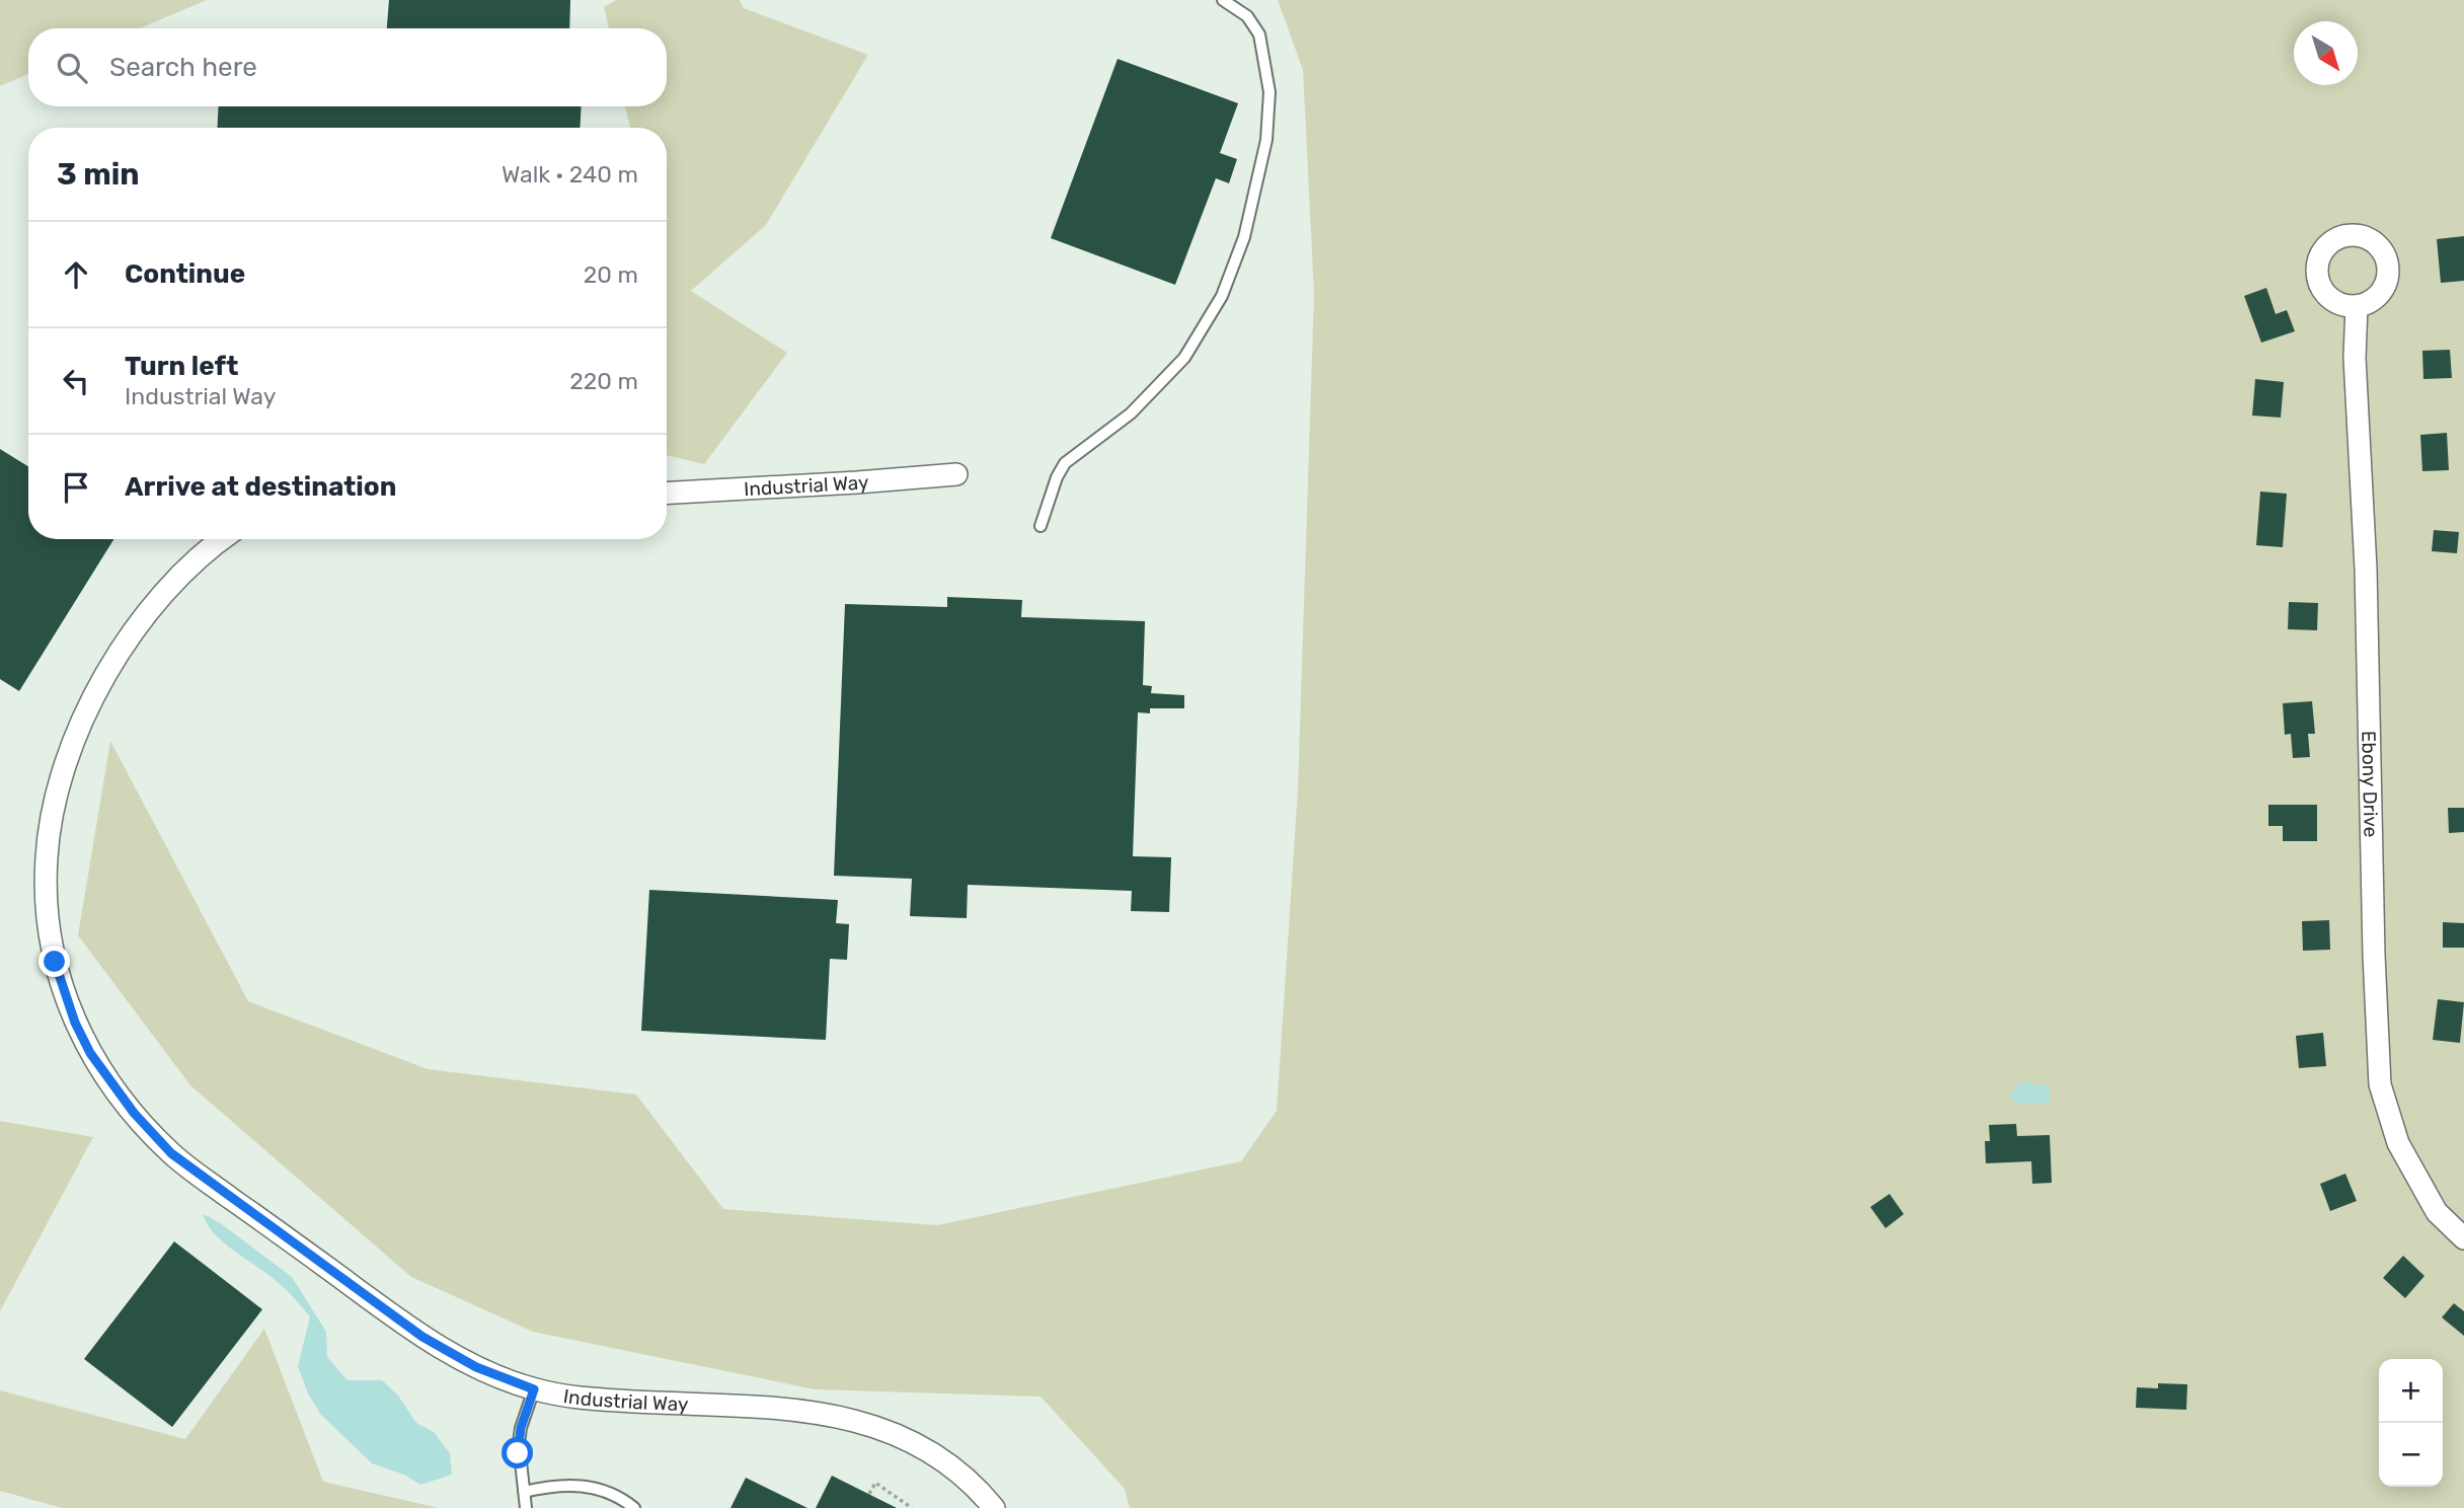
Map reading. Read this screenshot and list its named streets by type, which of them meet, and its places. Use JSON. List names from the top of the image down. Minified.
{"streets":{"street":["Industrial Way","Ebony Drive"]},"north":"bottom right","page":{"search":"Search here","heading":["3 min","Walk · 240 m"],"list":[["Continue","20 m"],["Turn left","Industrial Way","220 m"],"Arrive at destination"],"map_buttons":["+","−"]}}
